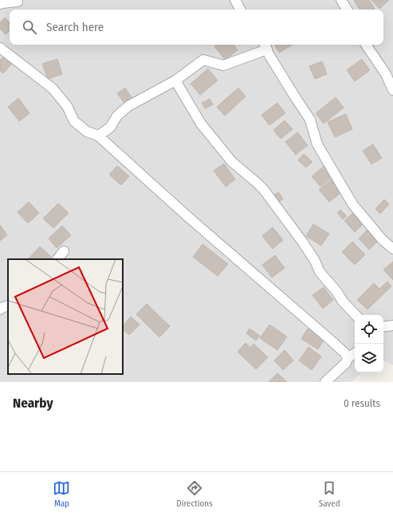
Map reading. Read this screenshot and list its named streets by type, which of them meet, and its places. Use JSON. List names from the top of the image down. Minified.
{"page":{"search":"Search here","heading":["Nearby","0 results"],"nav":["Map","Directions","Saved"]}}
